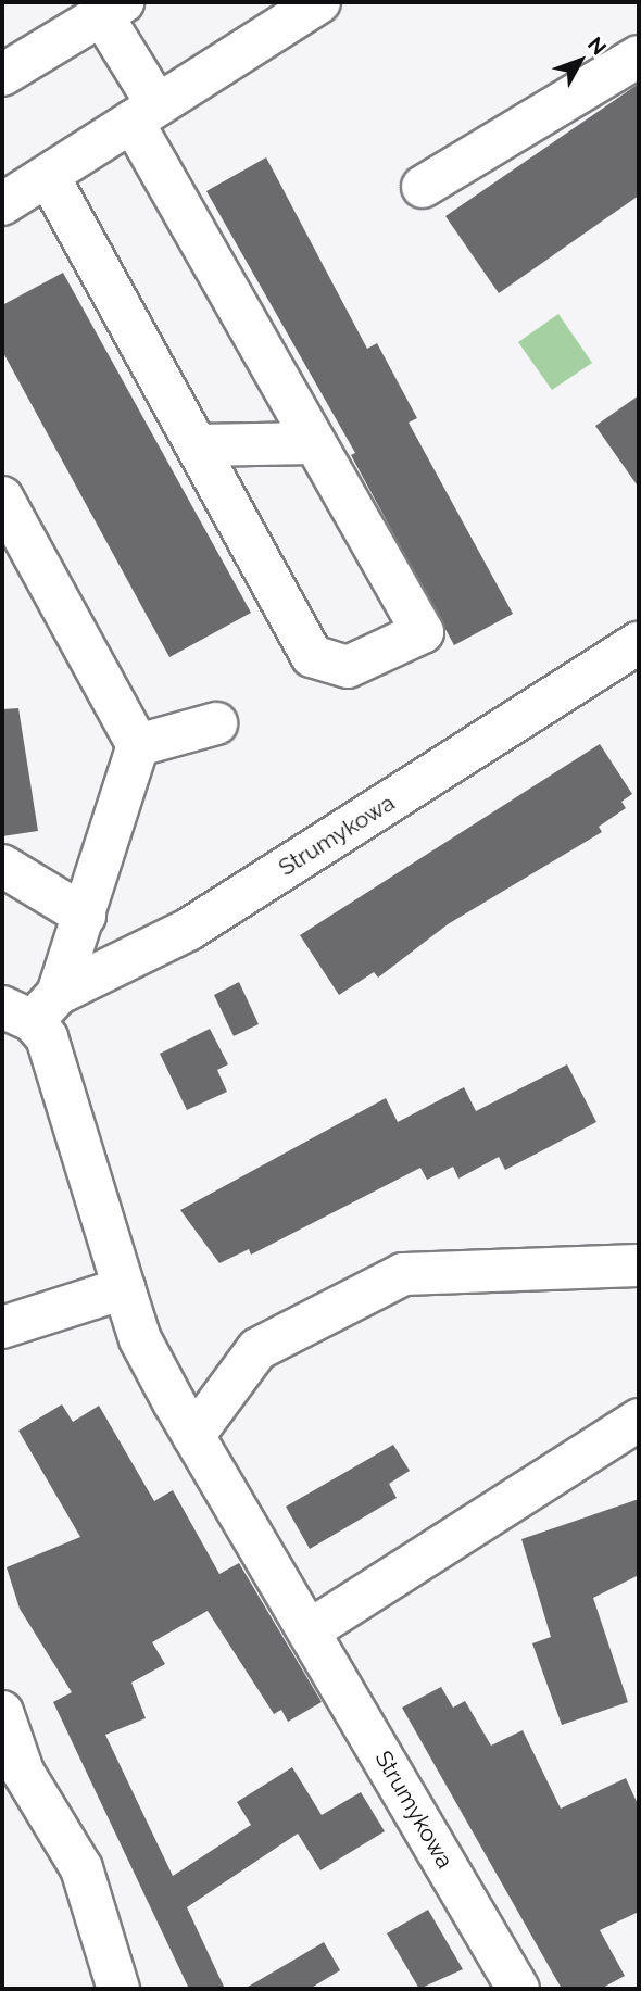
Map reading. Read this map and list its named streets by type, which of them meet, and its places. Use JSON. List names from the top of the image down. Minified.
{"streets":{"street":["Strumykowa"]},"north":"top right"}
